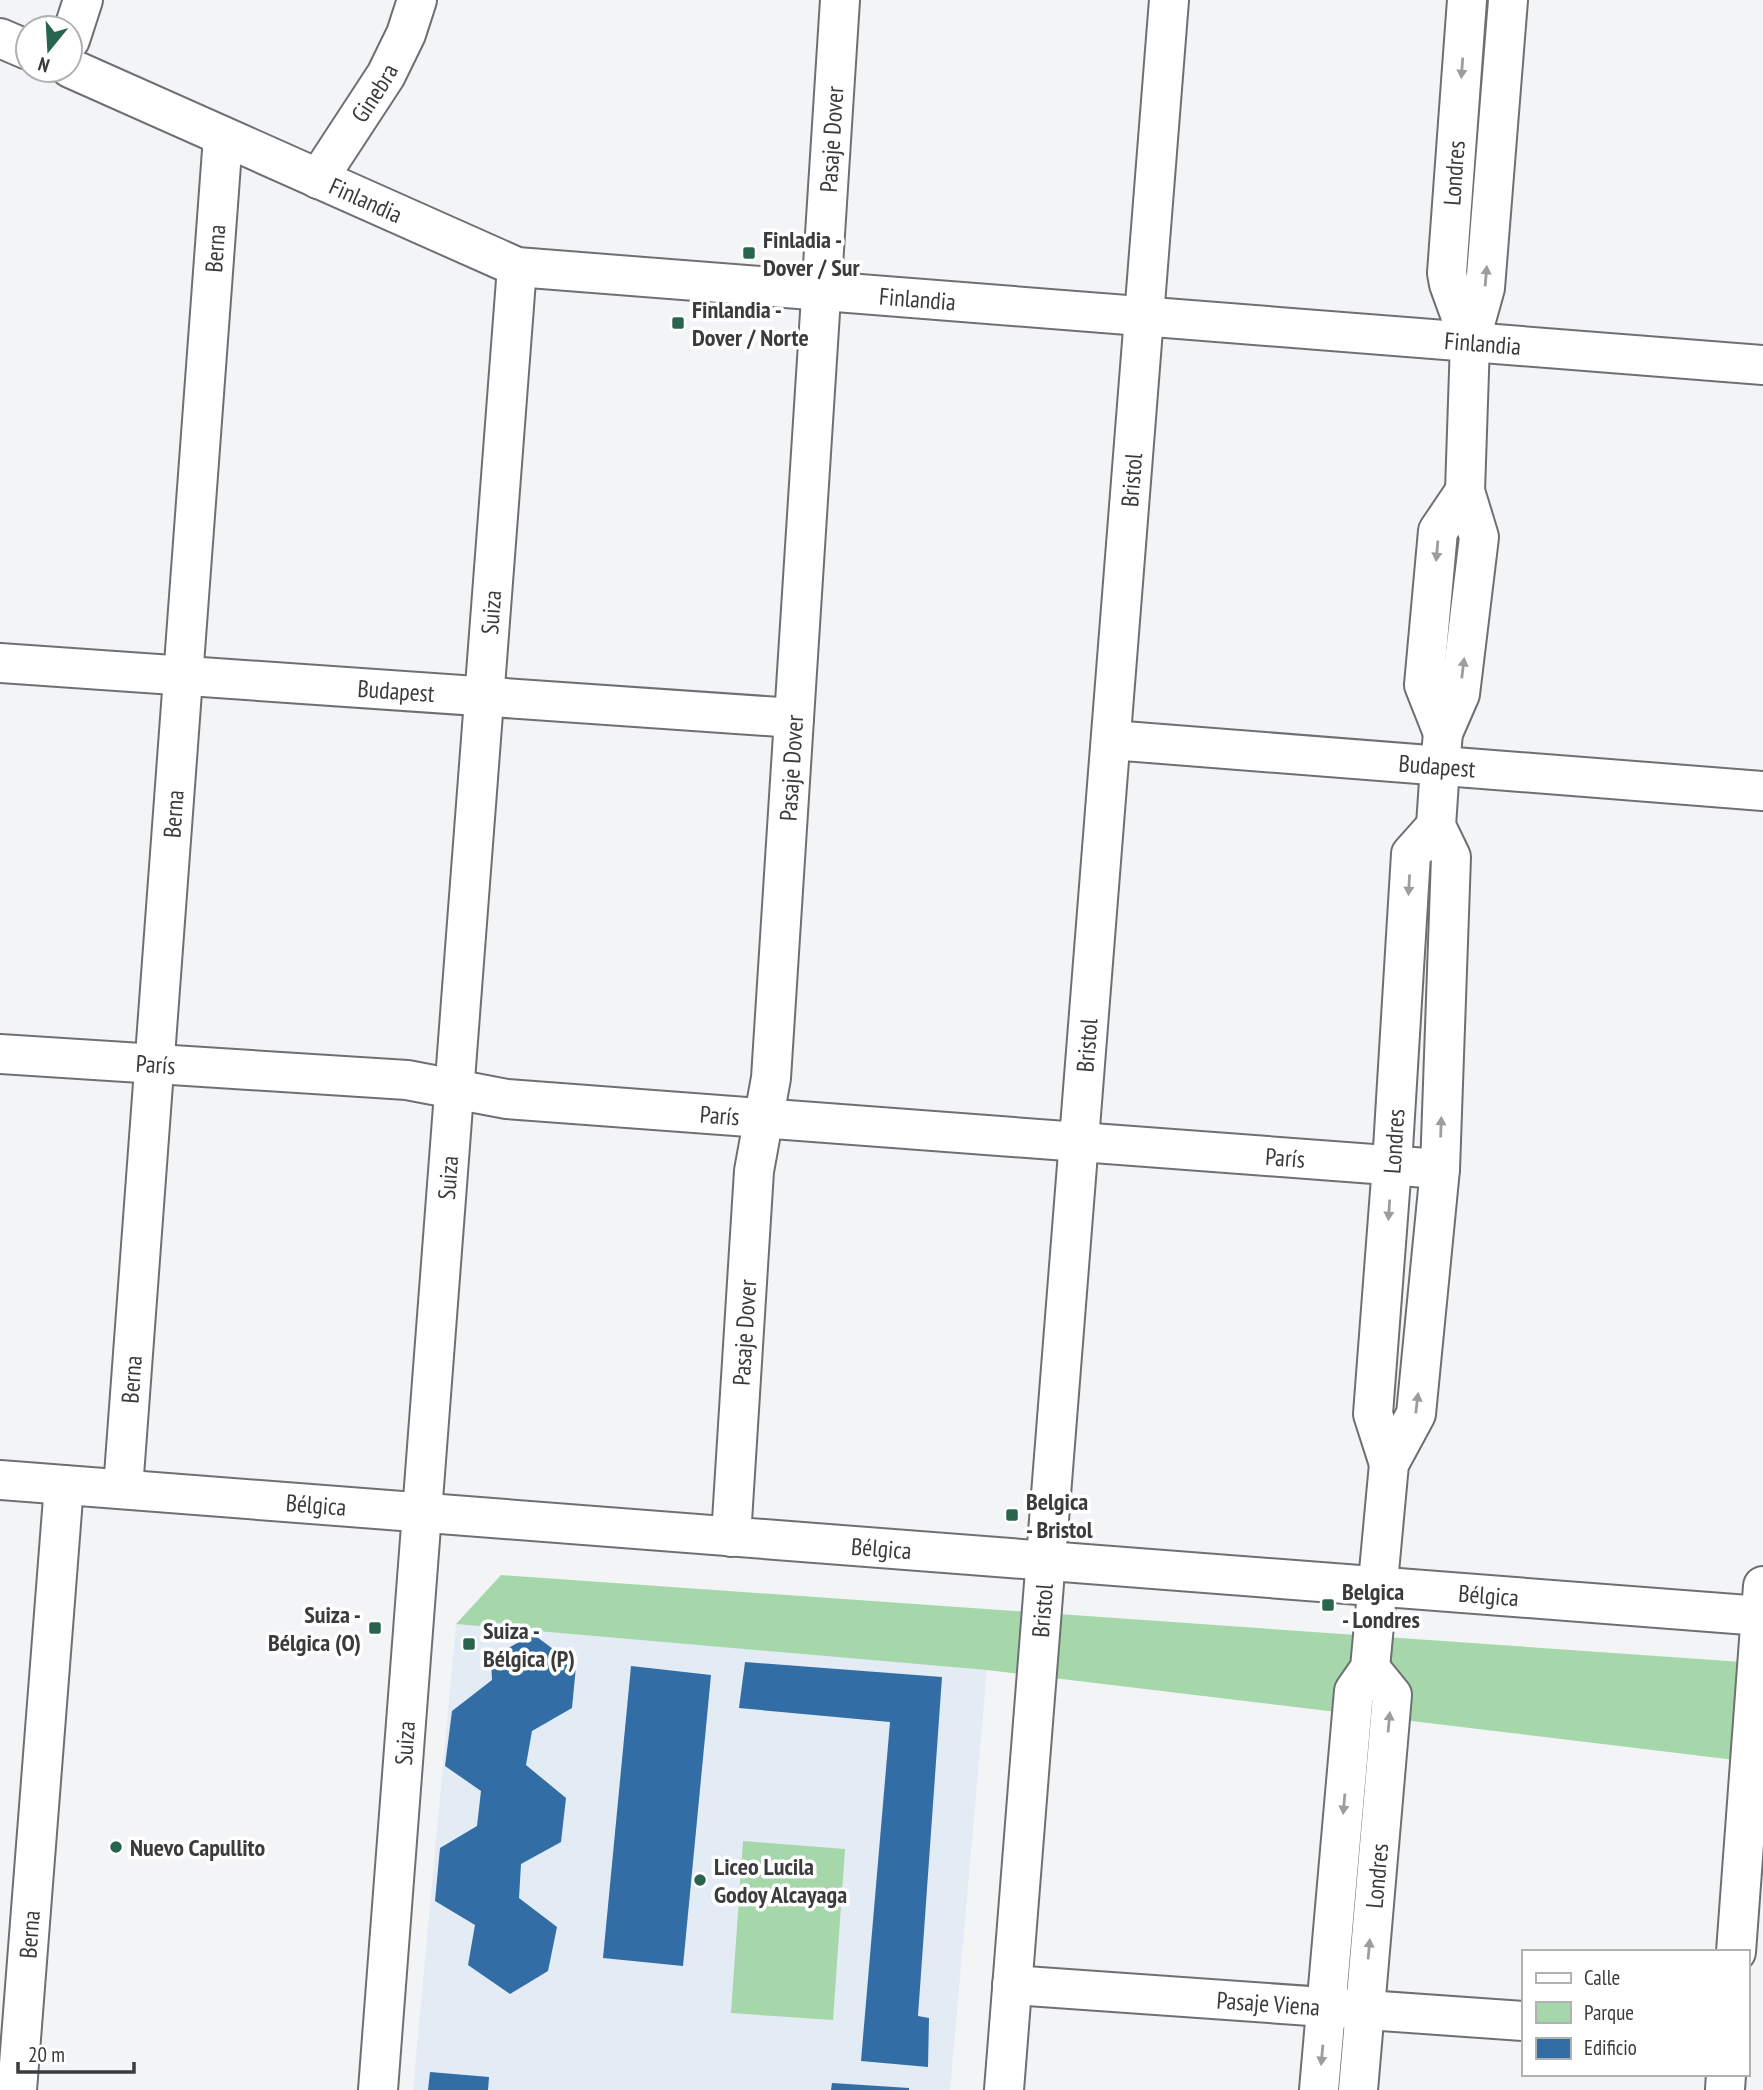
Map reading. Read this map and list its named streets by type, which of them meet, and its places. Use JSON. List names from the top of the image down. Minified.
{"streets":{"street":["Ginebra","Pasaje Dover","Londres","Finlandia","Berna","Bristol","Suiza","Budapest","París","Bélgica","Pasaje Viena"]},"crossings":[["Ginebra","Finlandia"],["Pasaje Dover","Finlandia"],["Pasaje Dover","Budapest"],["Pasaje Dover","París"],["Pasaje Dover","Bélgica"],["Londres","Finlandia"],["Londres","Budapest"],["Londres","París"],["Londres","Bélgica"],["Londres","Pasaje Viena"],["Finlandia","Berna"],["Finlandia","Bristol"],["Finlandia","Suiza"],["Berna","Budapest"],["Berna","París"],["Berna","Bélgica"],["Bristol","Budapest"],["Bristol","París"],["Bristol","Bélgica"],["Bristol","Pasaje Viena"],["Suiza","Budapest"],["Suiza","París"],["Suiza","Bélgica"]],"places":{"transit":["Finladia - Dover / Sur","Finlandia - Dover / Norte","Belgica - Bristol","Belgica - Londres","Suiza - Bélgica (O)","Suiza - Bélgica (P)"],"other":["Nuevo Capullito","Liceo Lucila Godoy Alcayaga"]},"legend":["Calle","Parque","Edificio"],"scale_bar":"20 m","north":"bottom"}
